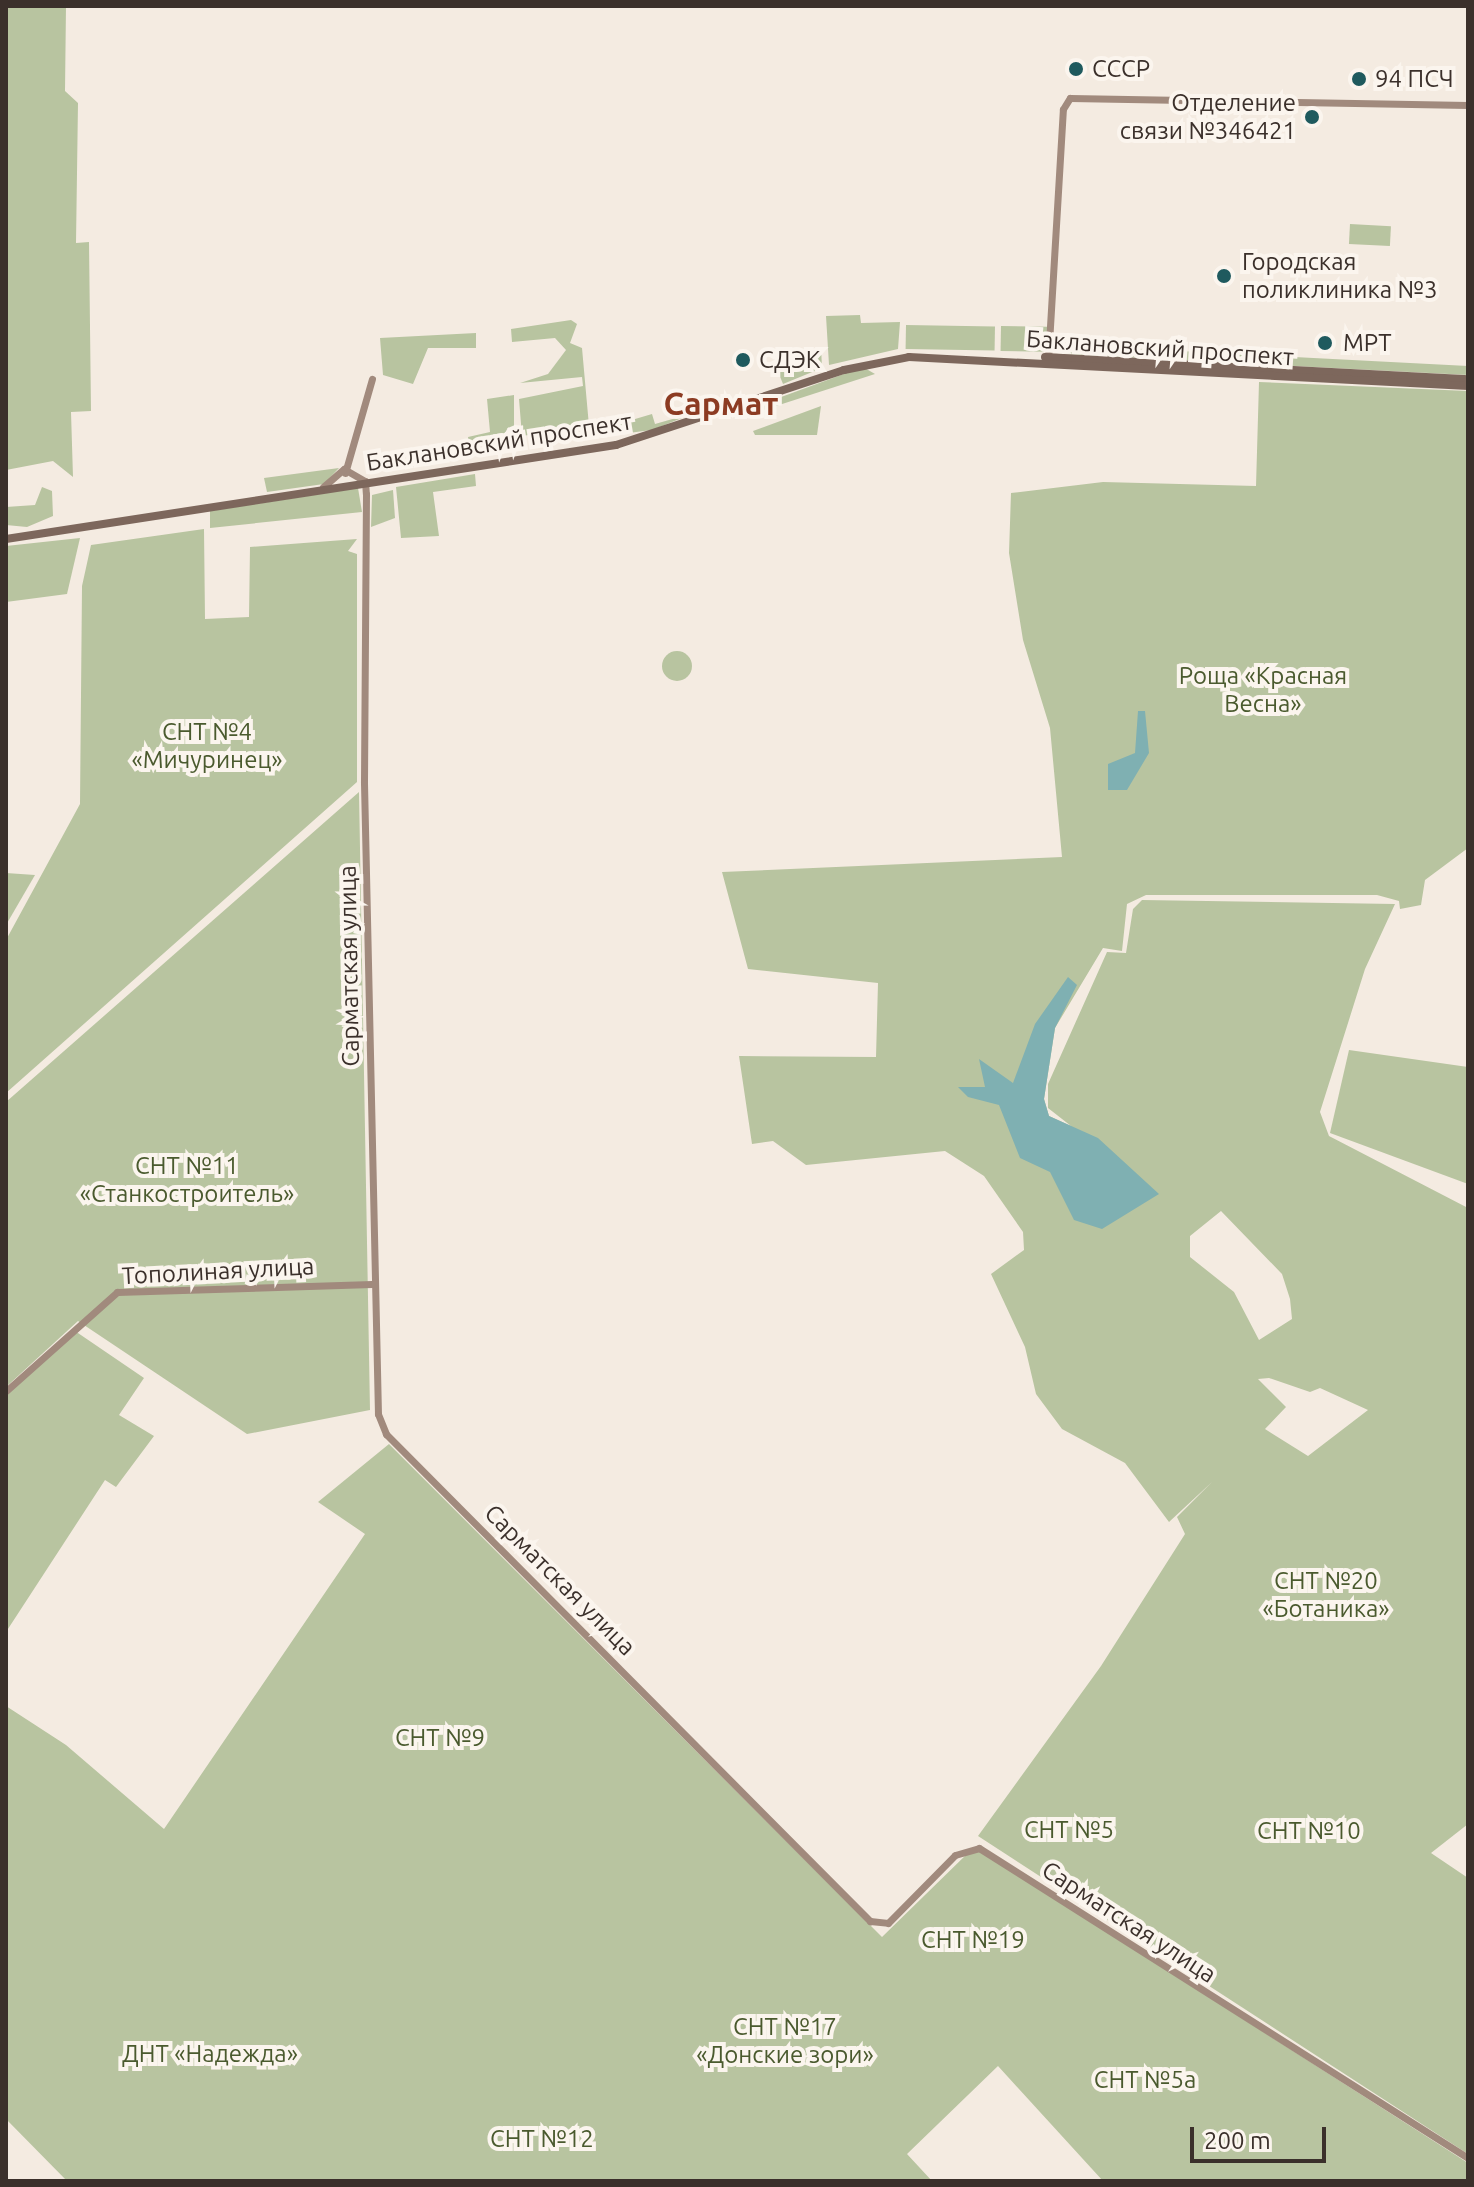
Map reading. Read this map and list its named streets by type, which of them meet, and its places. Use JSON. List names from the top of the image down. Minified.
{"streets":{"main road":["Баклановский проспект","Сарматская улица","Тополиная улица"]},"crossings":[["Баклановский проспект","Сарматская улица"]],"districts":["Сармат"],"parks":["Роща «Красная Весна»","СНТ №4 «Мичуринец»","СНТ №11 «Станкостроитель»","СНТ №20 «Ботаника»","СНТ №9","СНТ №5","СНТ №10","СНТ №19","СНТ №17 «Донские зори»","ДНТ «Надежда»","СНТ №5а","СНТ №12"],"places":["СССР","94 ПСЧ","Отделение связи №346421","Городская поликлиника №3","МРТ","СДЭК"],"scale_bar":"200 m"}
